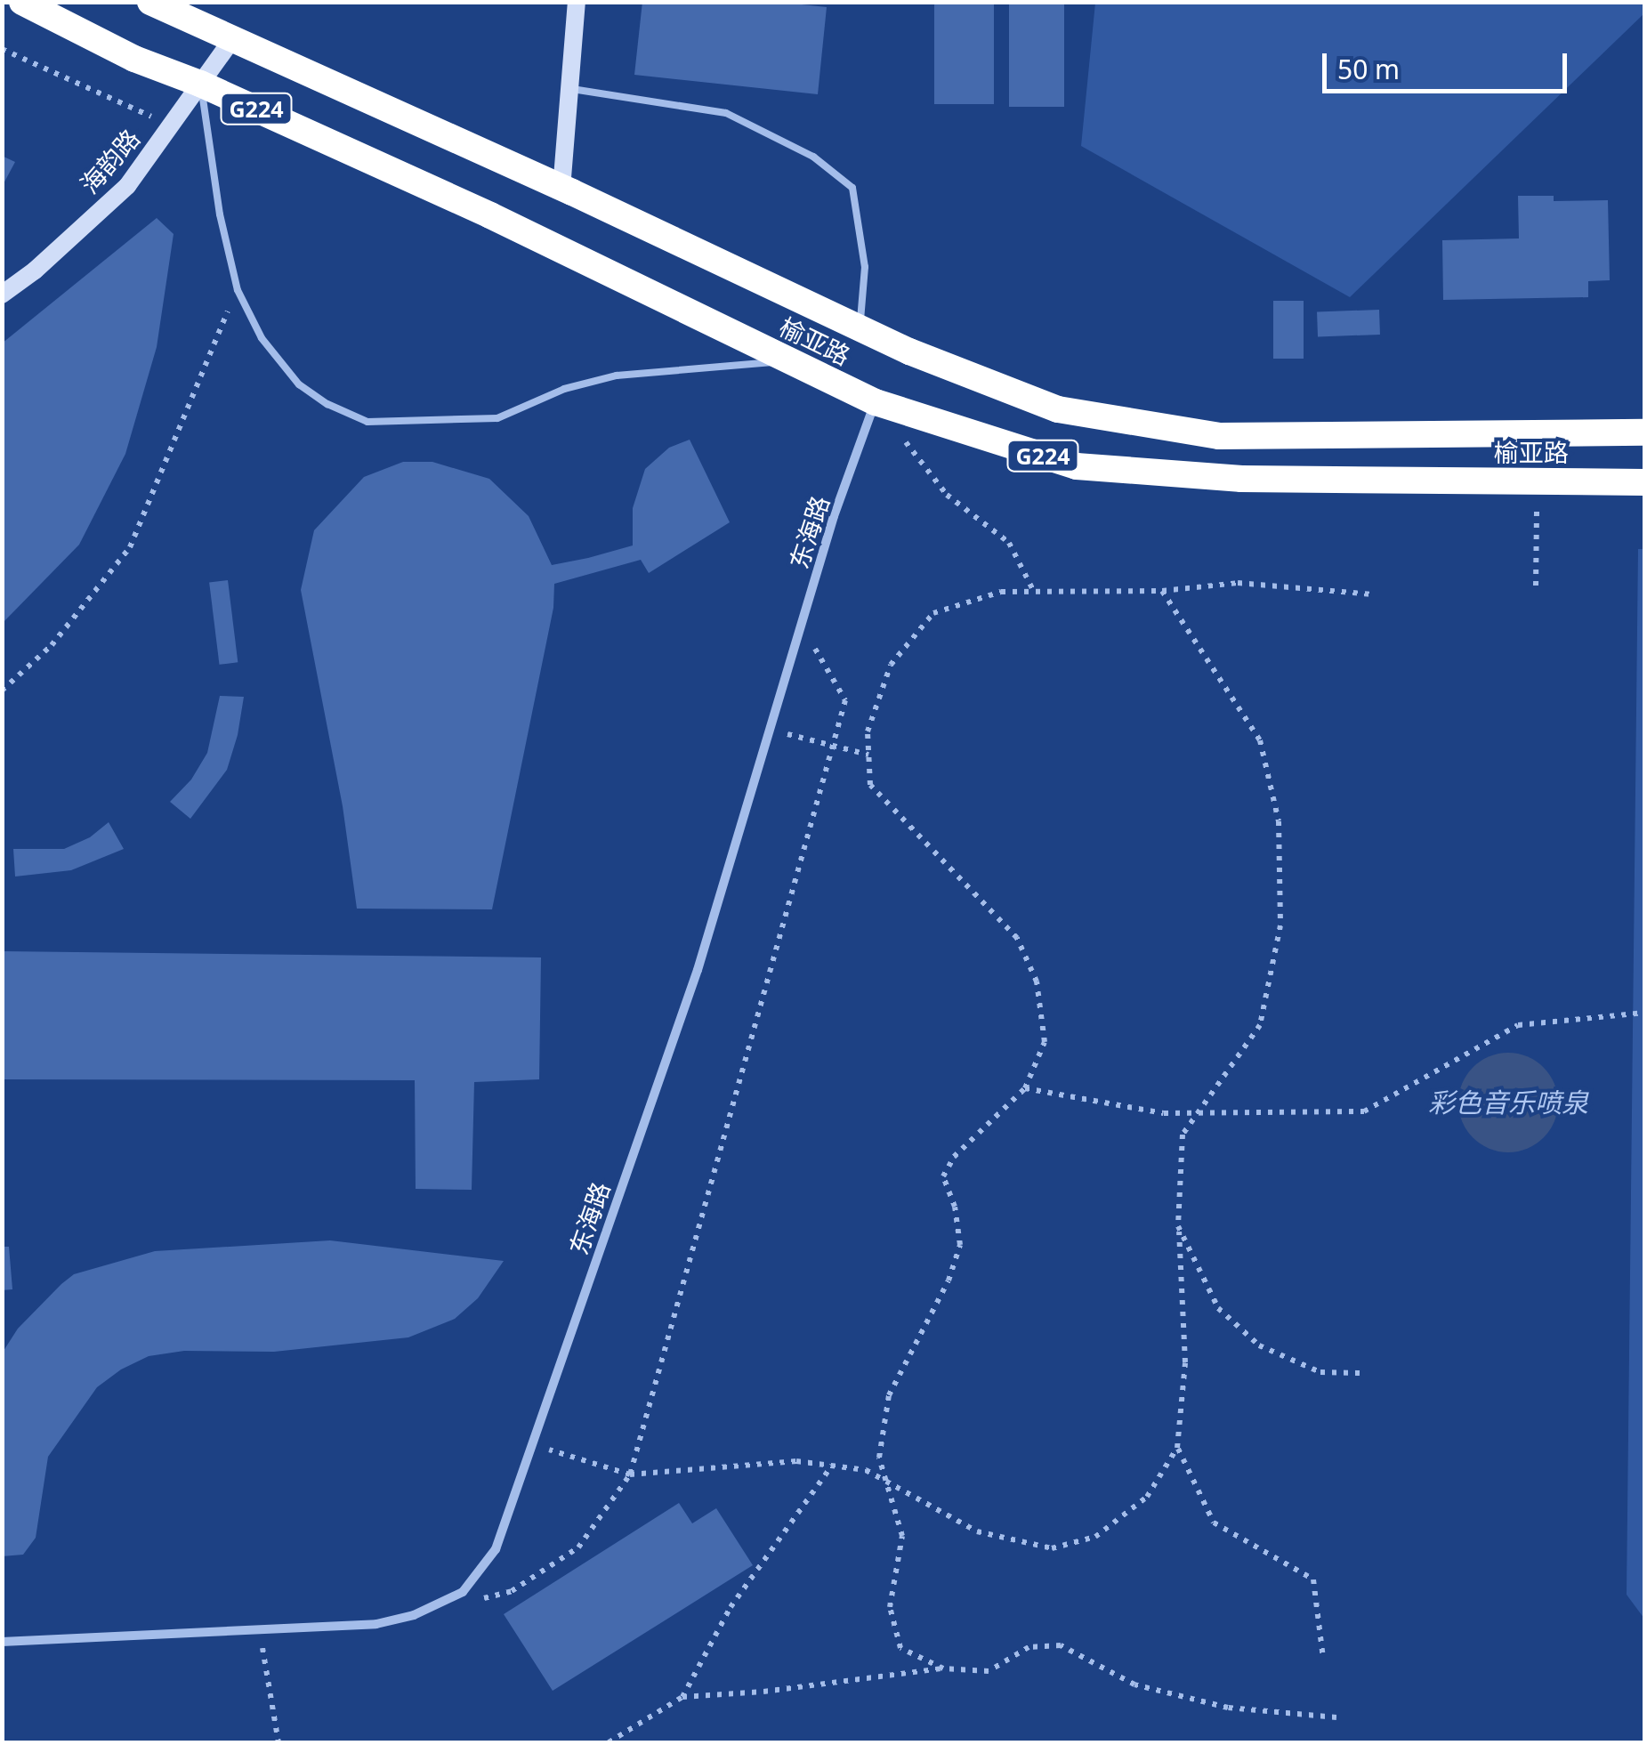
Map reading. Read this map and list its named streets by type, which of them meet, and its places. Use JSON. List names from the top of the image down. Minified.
{"streets":{"highway":["G224","榆亚路"],"street":["海韵路","东海路"]},"crossings":[["海韵路","榆亚路"],["榆亚路","东海路"]],"water":["彩色音乐喷泉"],"scale_bar":"50 m"}
